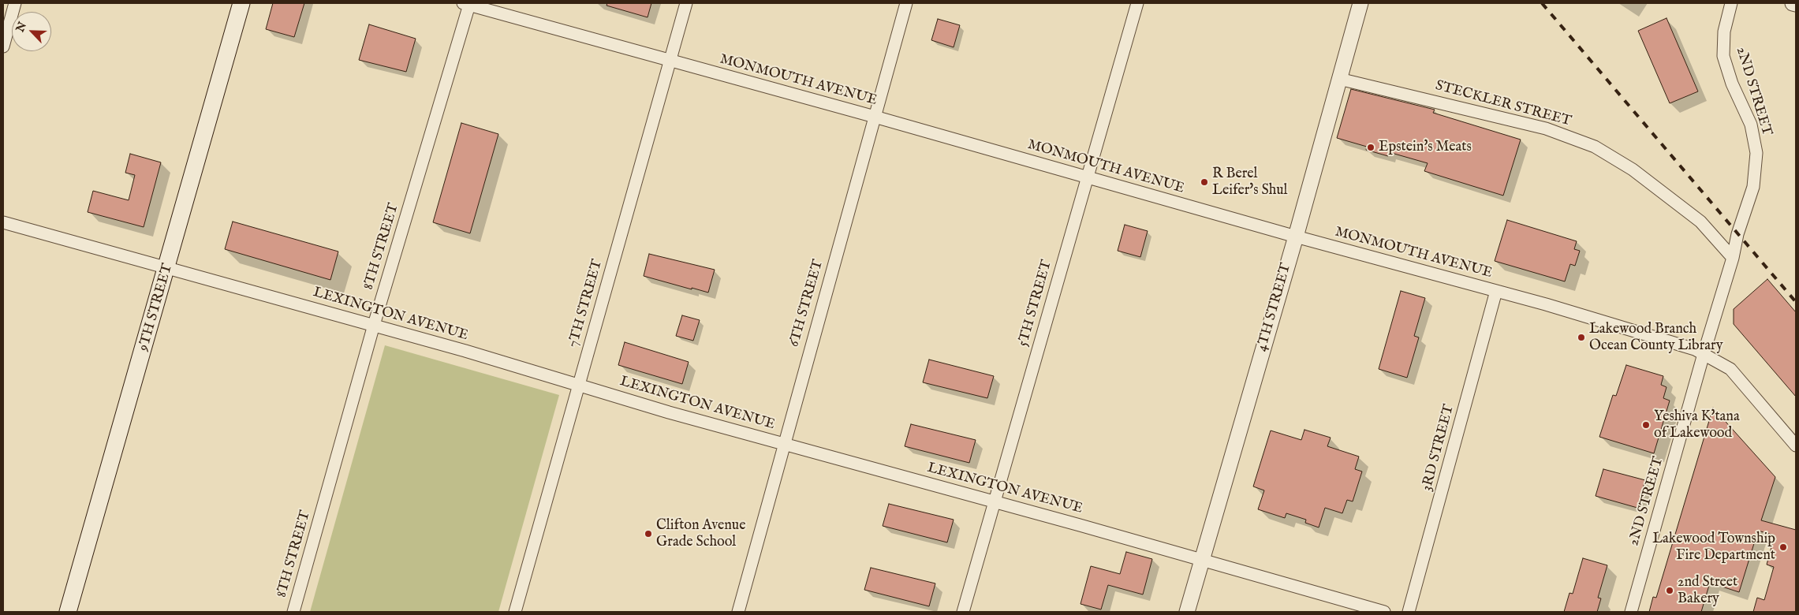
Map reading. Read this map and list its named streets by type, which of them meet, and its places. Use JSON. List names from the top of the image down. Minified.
{"streets":{"main road":["9TH STREET"],"street":["MONMOUTH AVENUE","2ND STREET","STECKLER STREET","8TH STREET","7TH STREET","6TH STREET","5TH STREET","4TH STREET","LEXINGTON AVENUE","3RD STREET"]},"crossings":[["MONMOUTH AVENUE","2ND STREET"],["MONMOUTH AVENUE","8TH STREET"],["MONMOUTH AVENUE","7TH STREET"],["MONMOUTH AVENUE","6TH STREET"],["MONMOUTH AVENUE","5TH STREET"],["MONMOUTH AVENUE","4TH STREET"],["MONMOUTH AVENUE","3RD STREET"],["2ND STREET","STECKLER STREET"],["STECKLER STREET","4TH STREET"],["8TH STREET","LEXINGTON AVENUE"],["7TH STREET","LEXINGTON AVENUE"],["6TH STREET","LEXINGTON AVENUE"],["5TH STREET","LEXINGTON AVENUE"],["9TH STREET","LEXINGTON AVENUE"],["4TH STREET","LEXINGTON AVENUE"]],"places":["Epstein's Meats","R Berel Leifer's Shul","Lakewood Branch Ocean County Library","Yeshiva K'tana of Lakewood","Clifton Avenue Grade School","Lakewood Township Fire Department","2nd Street Bakery"],"north":"top left"}
